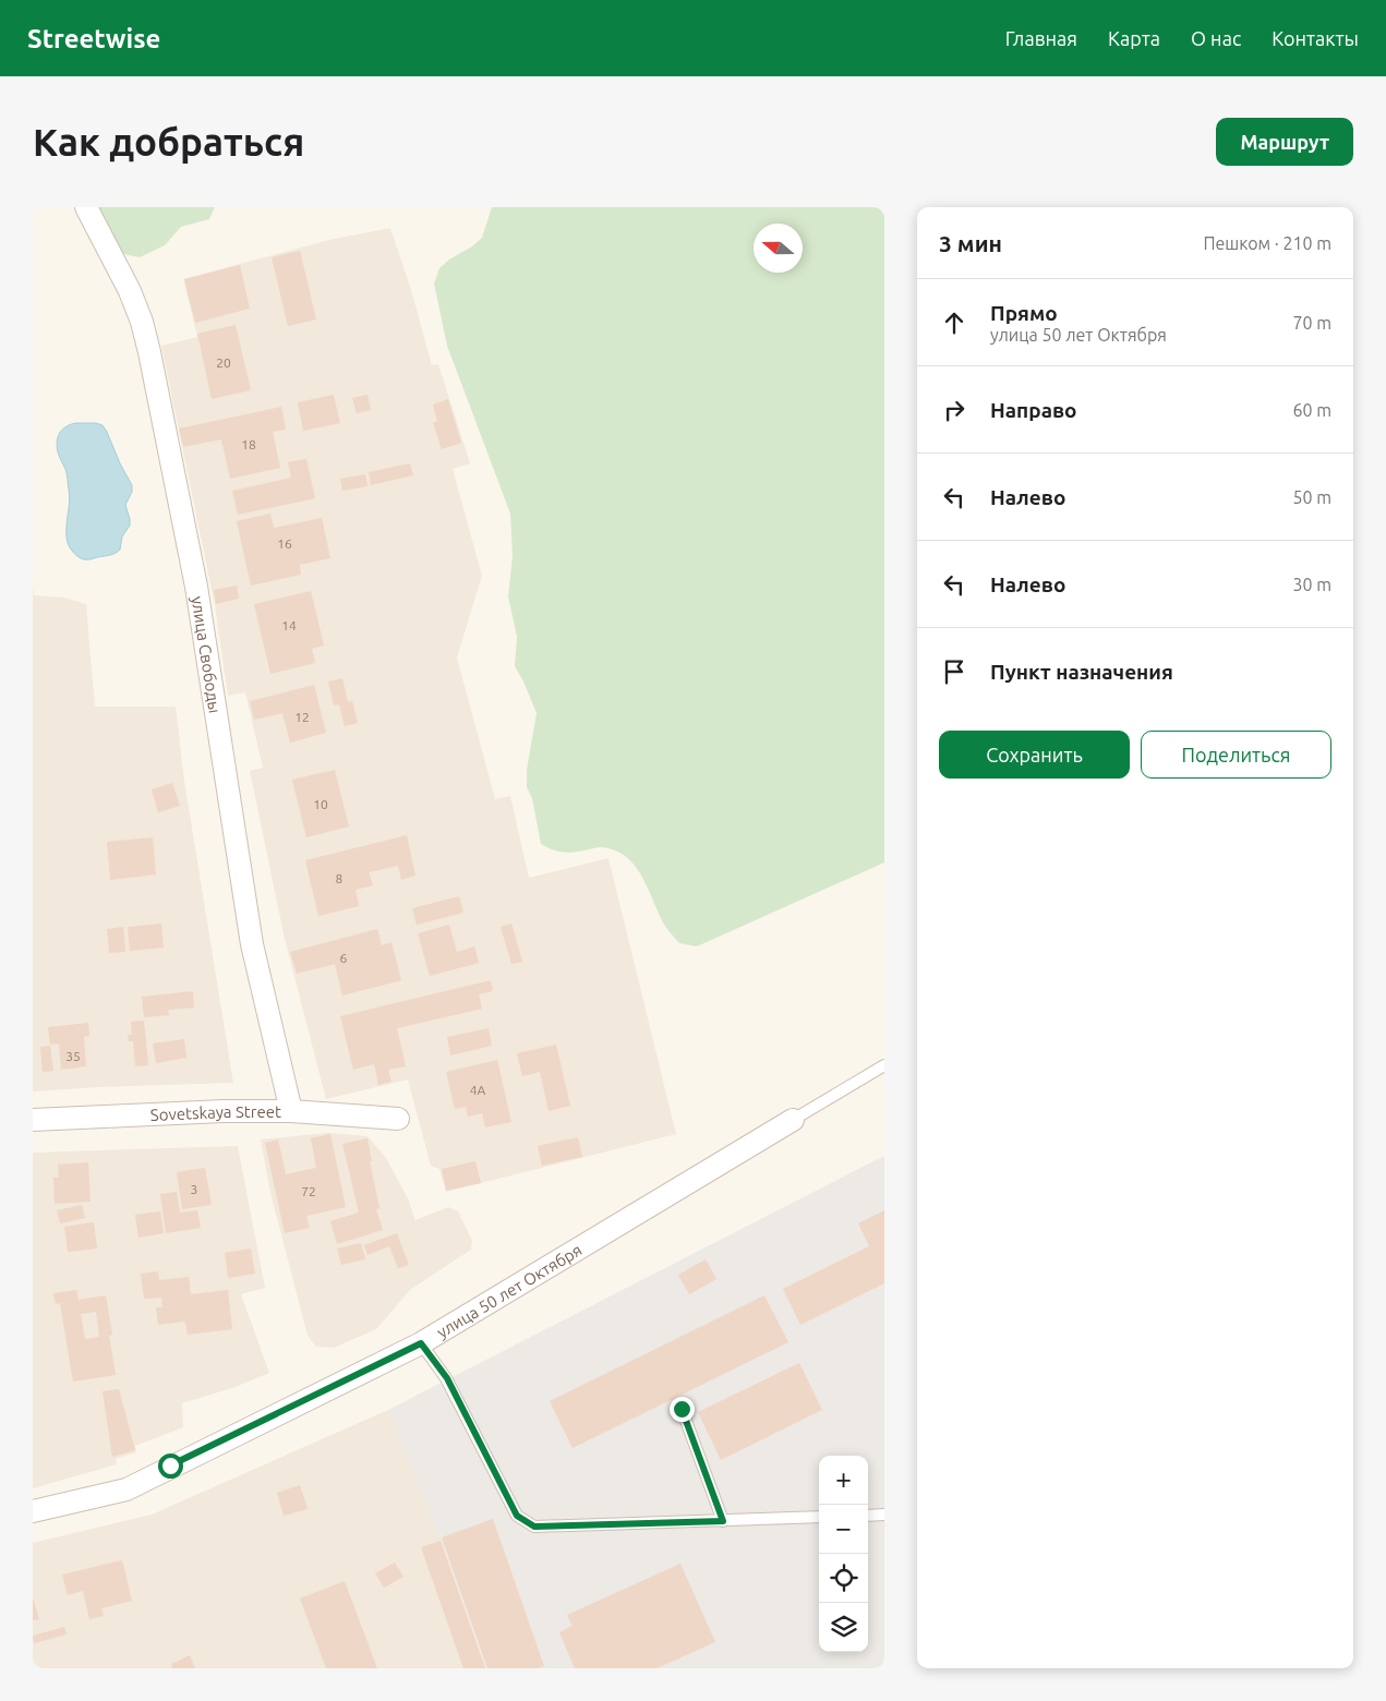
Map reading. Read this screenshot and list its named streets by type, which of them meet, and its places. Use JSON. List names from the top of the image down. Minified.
{"streets":{"street":["улица Свободы","Sovetskaya Street","улица 50 лет Октября"]},"crossings":[["улица Свободы","Sovetskaya Street"]],"house_numbers":["20","18","16","14","12","10","8","6","35","4А","3","72"],"north":"left","page":{"header":"Streetwise","nav":["Главная","Карта","О нас","Контакты"],"buttons":["Маршрут",["Сохранить","Поделиться"]],"title":"Как добраться","heading":["3 мин","Пешком · 210 m"],"list":[["Прямо","улица 50 лет Октября","70 m"],["Направо","60 m"],["Налево","50 m"],["Налево","30 m"],"Пункт назначения"],"map_buttons":["+","−"]}}
